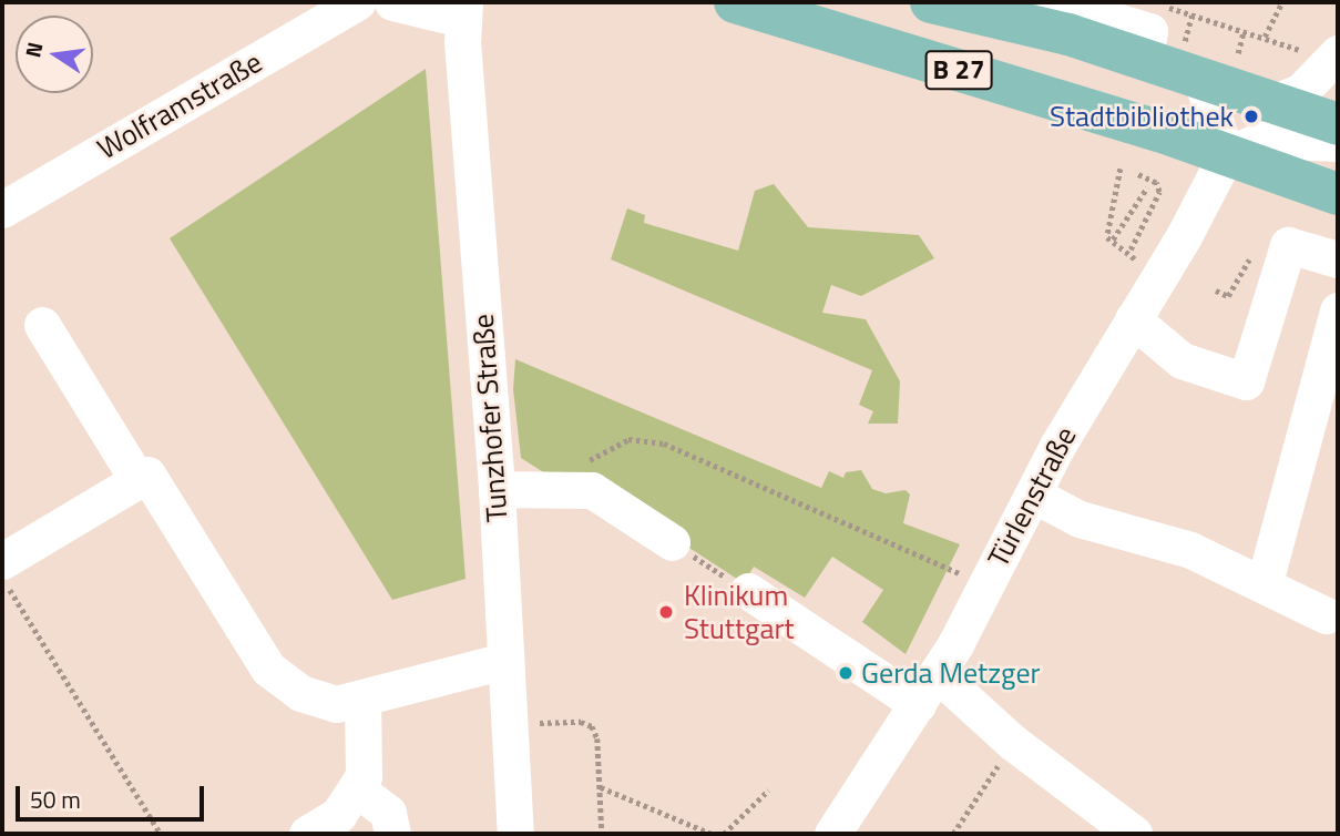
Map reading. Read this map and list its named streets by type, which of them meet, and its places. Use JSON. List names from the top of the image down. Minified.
{"streets":{"main road":["B 27"],"street":["Wolframstraße","Tunzhofer Straße","Türlenstraße"]},"crossings":[["B 27","Türlenstraße"]],"places":["Stadtbibliothek","Klinikum Stuttgart","Gerda Metzger"],"scale_bar":"50 m","north":"left"}
